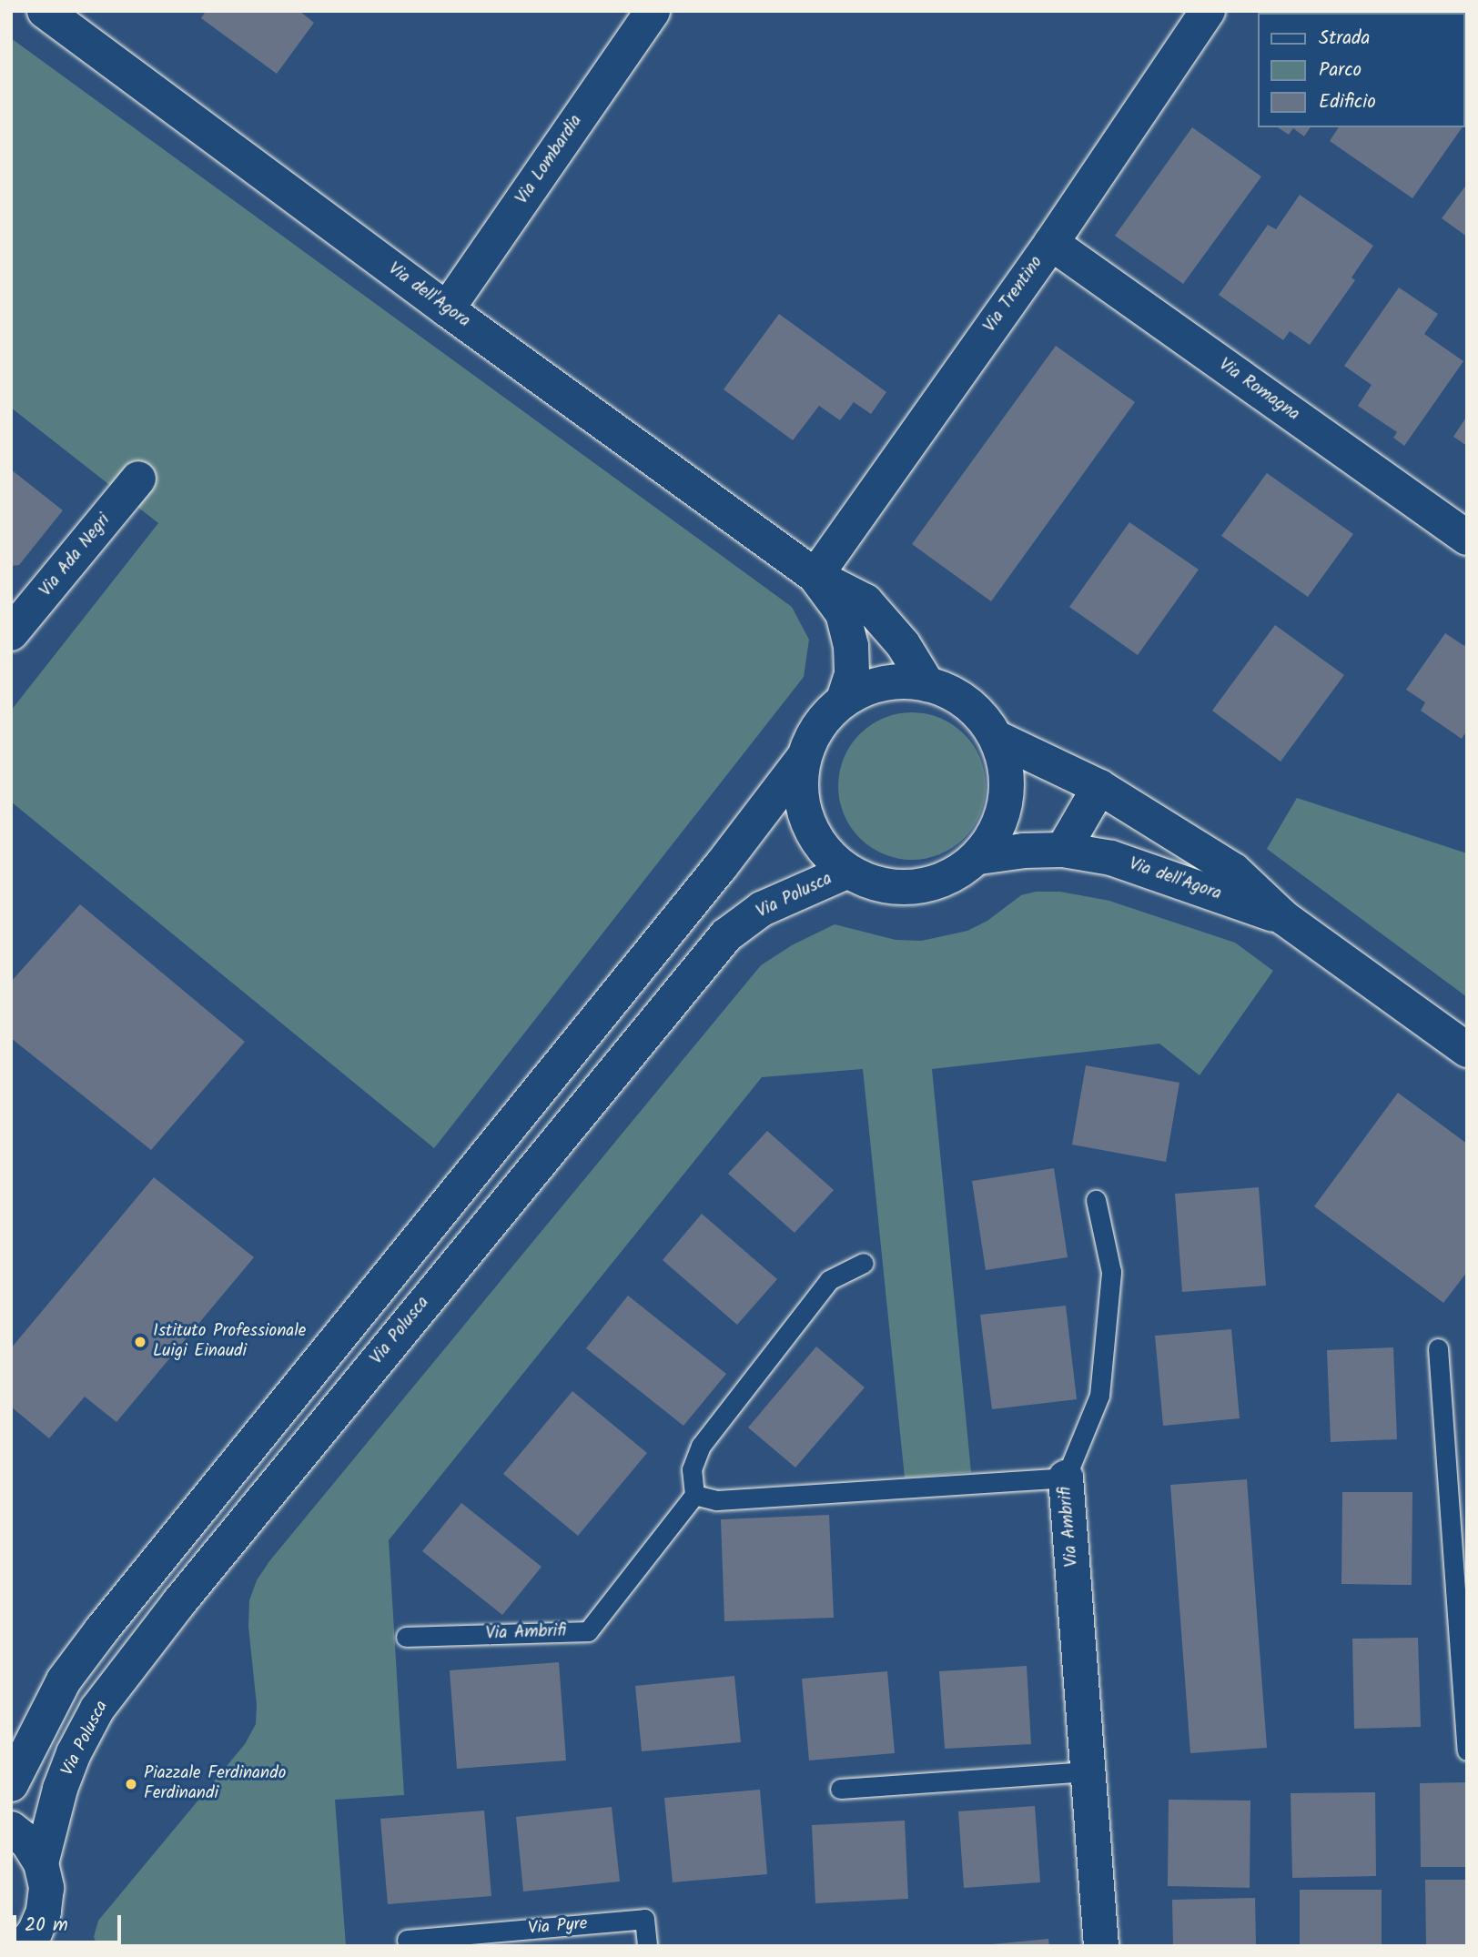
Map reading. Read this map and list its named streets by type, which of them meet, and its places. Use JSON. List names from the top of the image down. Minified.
{"streets":{"street":["Via Lombardia","Via Trentino","Via dell'Agora","Via Romagna","Via Ada Negri","Via Polusca","Via Ambrifi"],"lane":["Via Pyre"]},"crossings":[["Via Lombardia","Via dell'Agora"],["Via Trentino","Via dell'Agora"],["Via Trentino","Via Romagna"],["Via dell'Agora","Via Polusca"]],"places":["Istituto Professionale Luigi Einaudi","Piazzale Ferdinando Ferdinandi"],"legend":["Strada","Parco","Edificio"],"scale_bar":"20 m"}
